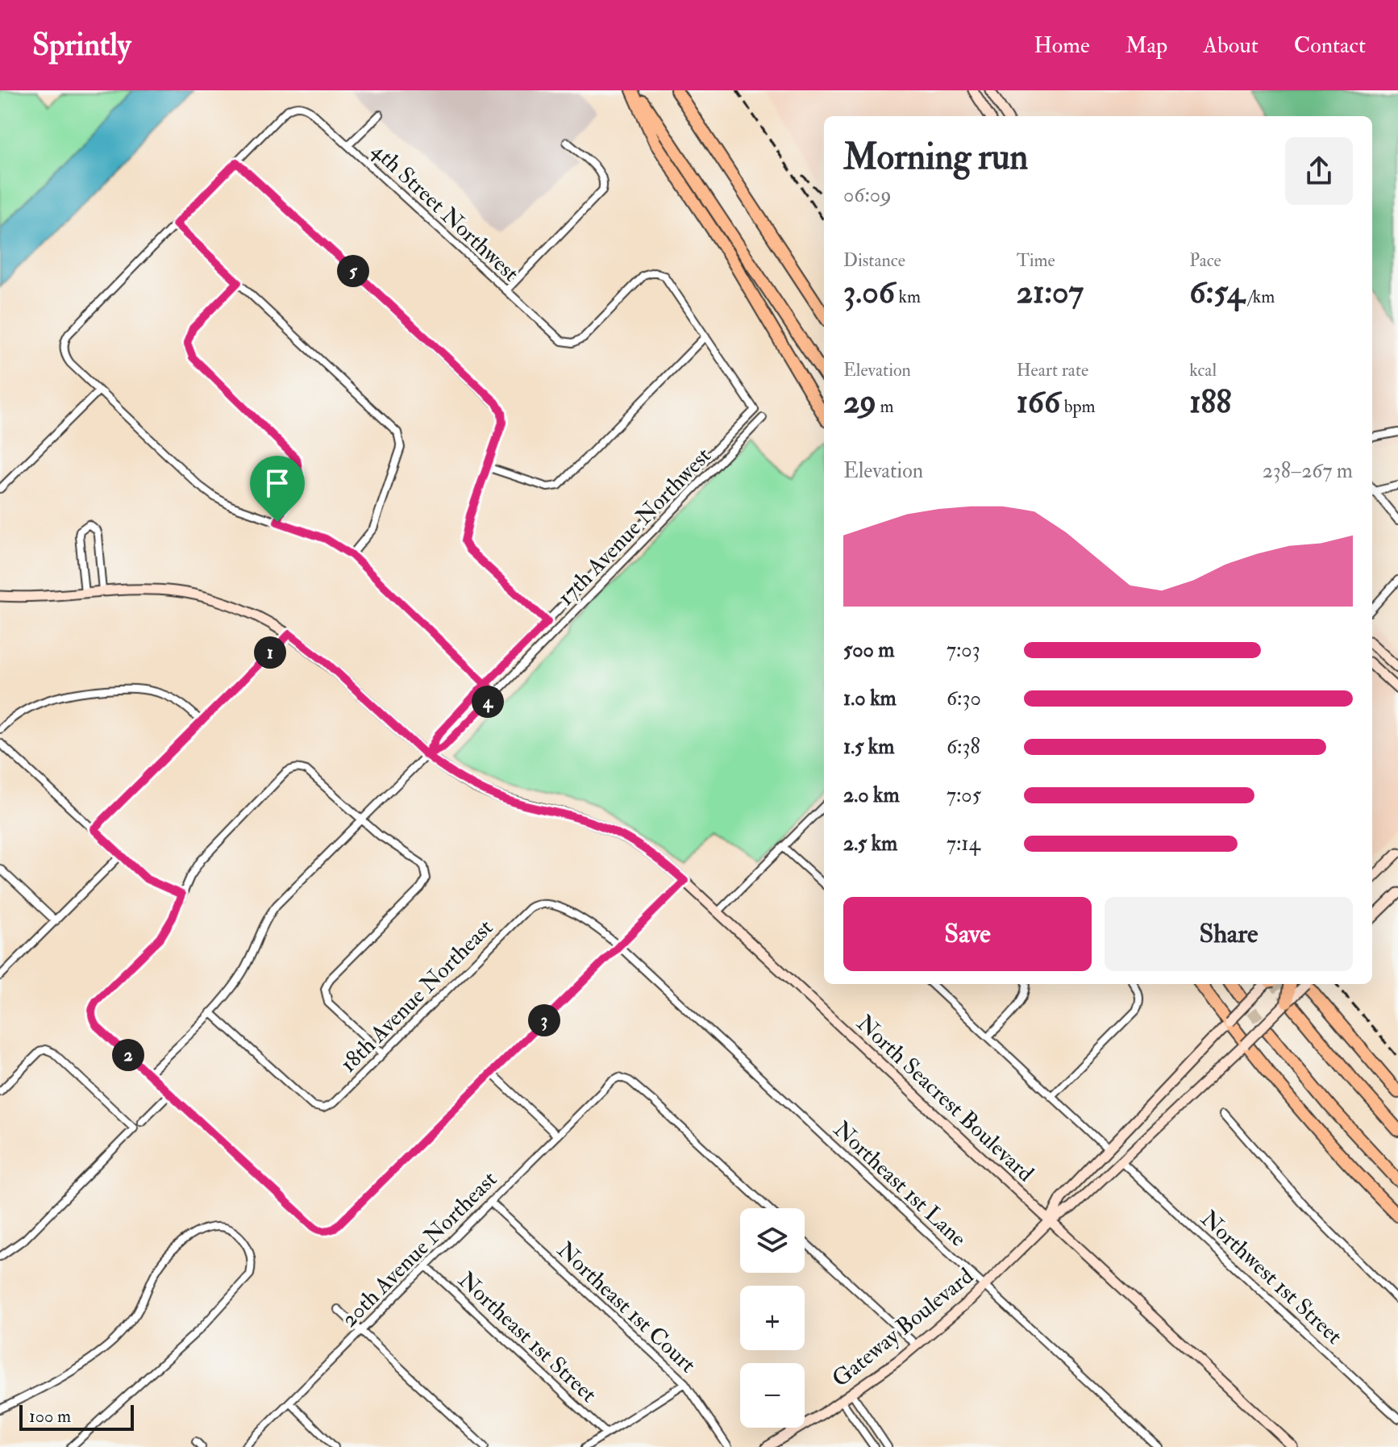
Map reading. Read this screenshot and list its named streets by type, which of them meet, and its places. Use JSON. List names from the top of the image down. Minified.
{"streets":{"street":["4th Street Northwest","17th Avenue Northwest","18th Avenue Northeast","North Seacrest Boulevard","Northeast 1st Lane","20th Avenue Northeast","Northwest 1st Street","Northeast 1st Court","Gateway Boulevard","Northeast 1st Street"]},"crossings":[["4th Street Northwest","17th Avenue Northwest"],["17th Avenue Northwest","North Seacrest Boulevard"],["18th Avenue Northeast","Northeast 1st Lane"],["North Seacrest Boulevard","Gateway Boulevard"],["Northeast 1st Lane","Gateway Boulevard"],["20th Avenue Northeast","Northeast 1st Court"],["20th Avenue Northeast","Northeast 1st Street"],["Northwest 1st Street","Gateway Boulevard"]],"scale_bar":"100 m","page":{"header":"Sprintly","nav":["Home","Map","About","Contact"],"heading":["Morning run","06:09"],"stats":[["Distance","3.06 km"],["Time","21:07"],["Pace","6:54 /km"],["Elevation","29 m"],["Heart rate","166 bpm"],["kcal","188"]],"pins":["5","1","4","3","2"],"chart":["Elevation","238–267 m"],"list":[{"name":"500 m","note":"7:03"},{"name":"1.0 km","note":"6:30"},{"name":"1.5 km","note":"6:38"},{"name":"2.0 km","note":"7:05"},{"name":"2.5 km","note":"7:14"}],"buttons":["Save","Share"],"map_buttons":["+","−"],"scale":"100 m"}}
